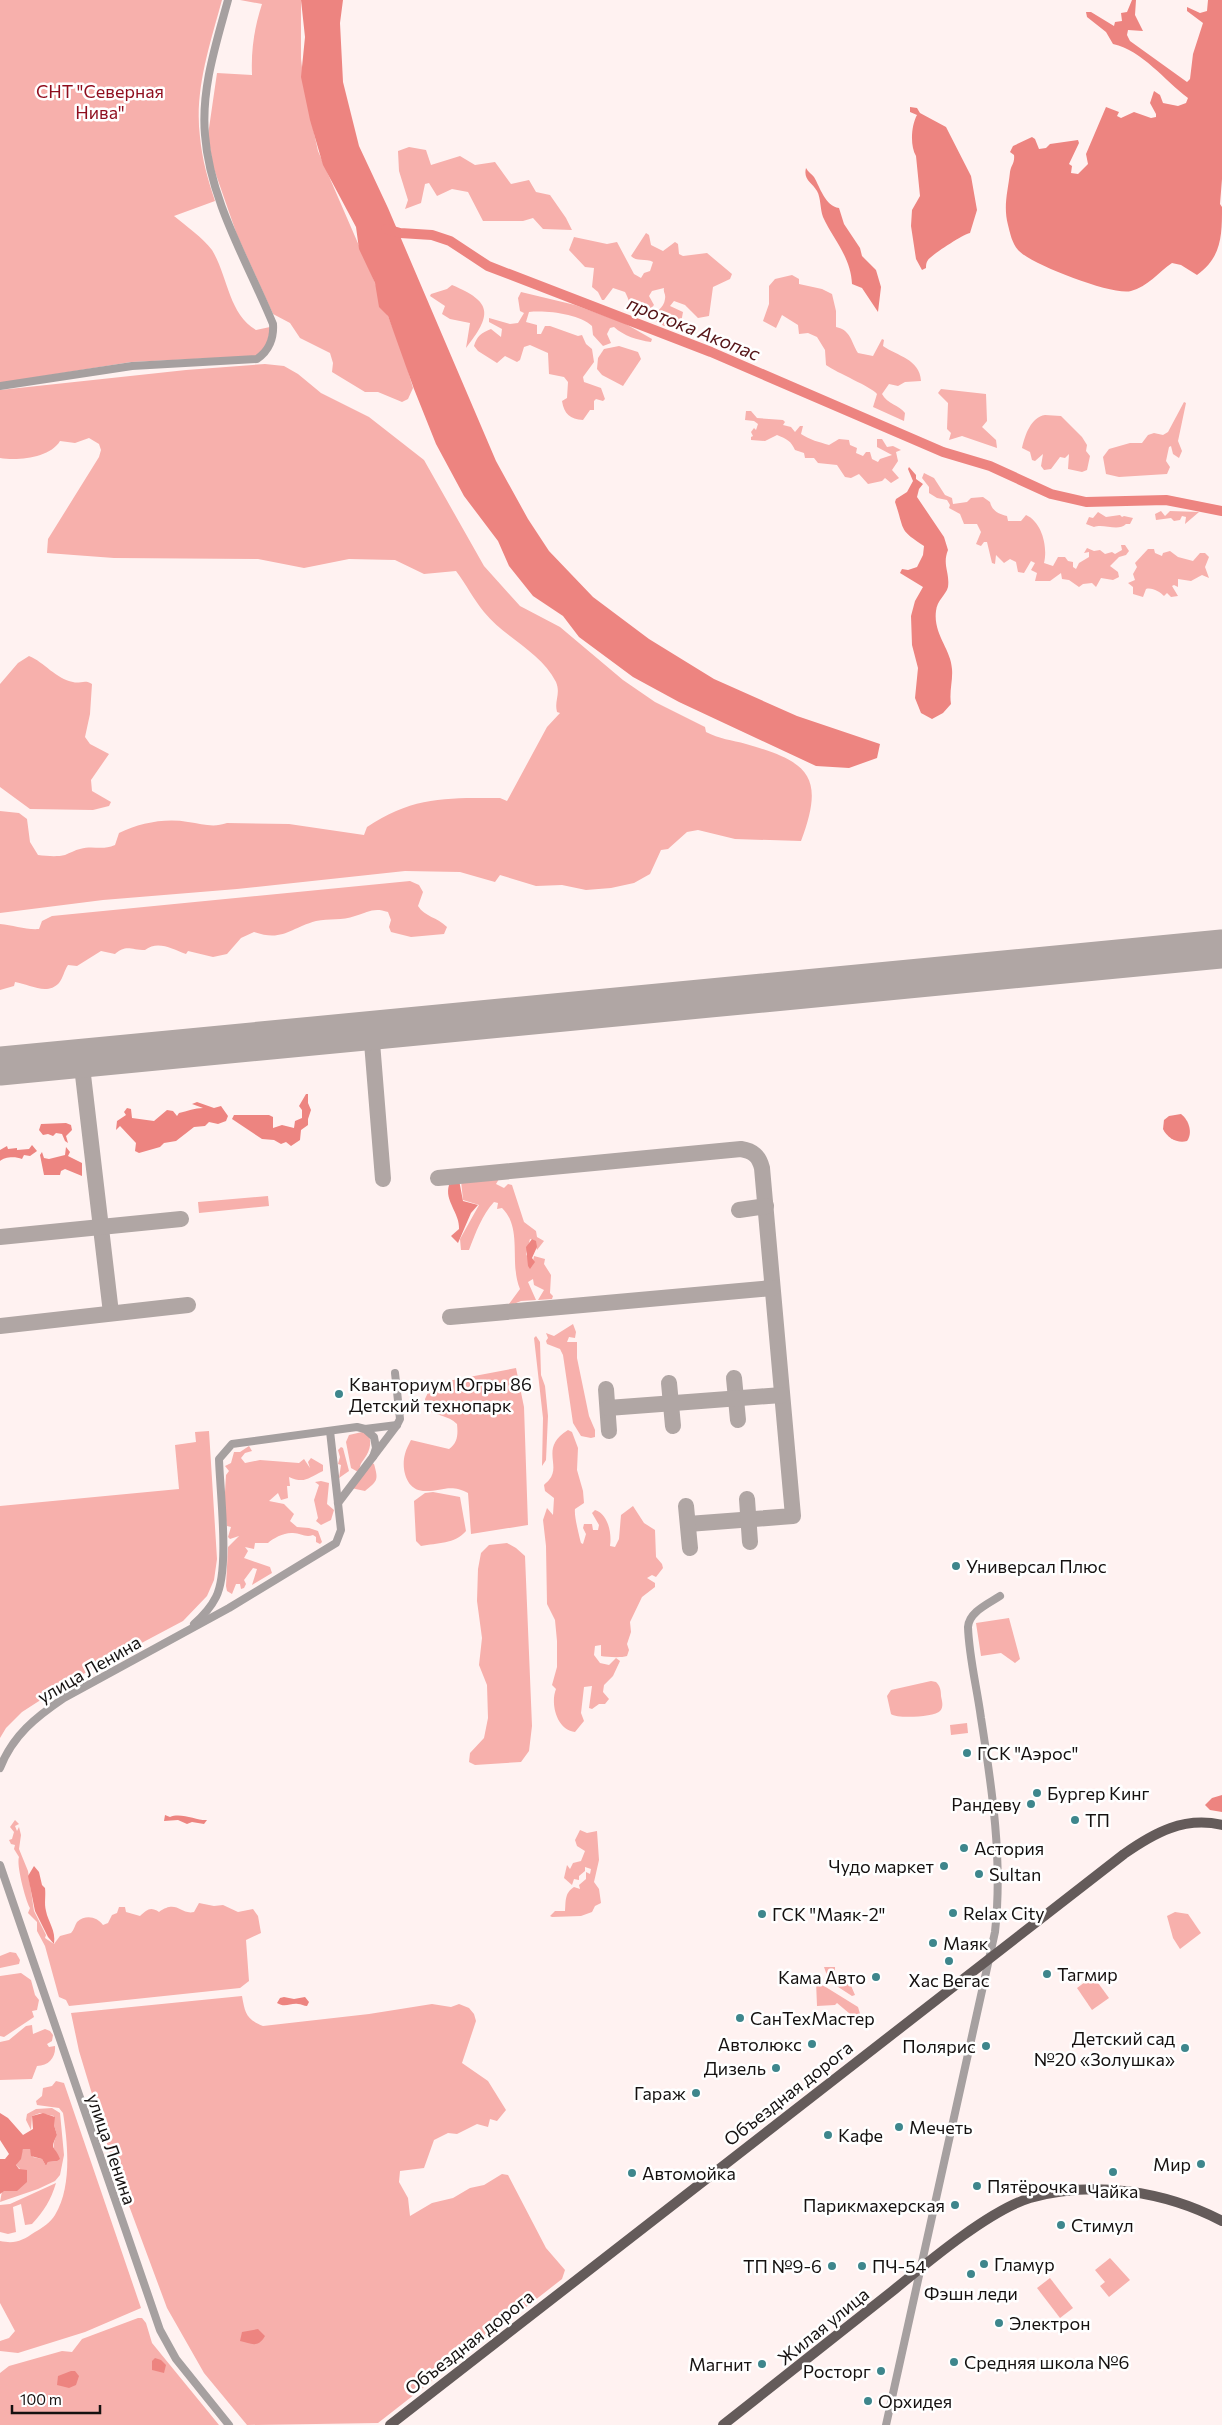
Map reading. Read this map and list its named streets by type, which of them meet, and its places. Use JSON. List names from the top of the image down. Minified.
{"streets":{"main road":["Объездная дорога","Жилая улица"],"street":["улица Ленина"]},"water":["протока Акопас"],"parks":["СНТ \"Северная Нива\""],"places":["Кванториум Югры 86 Детский технопарк","Универсал Плюс","ГСК \"Аэрос\"","Бургер Кинг","Рандеву","ТП","Астория","Чудо маркет","Sultan","Relax City","ГСК \"Маяк-2\"","Маяк","Хас Вегас","Тагмир","Кама Авто","СанТехМастер","Автолюкс","Полярис","Детский сад №20 «Золушка»","Дизель","Гараж","Мечеть","Кафе","Мир","Чайка","Автомойка","Пятёрочка","Парикмахерская","Стимул","Гламур","ТП №9-6","ПЧ-54","Фэшн леди","Электрон","Средняя школа №6","Магнит","Росторг","Орхидея"],"scale_bar":"100 m"}
